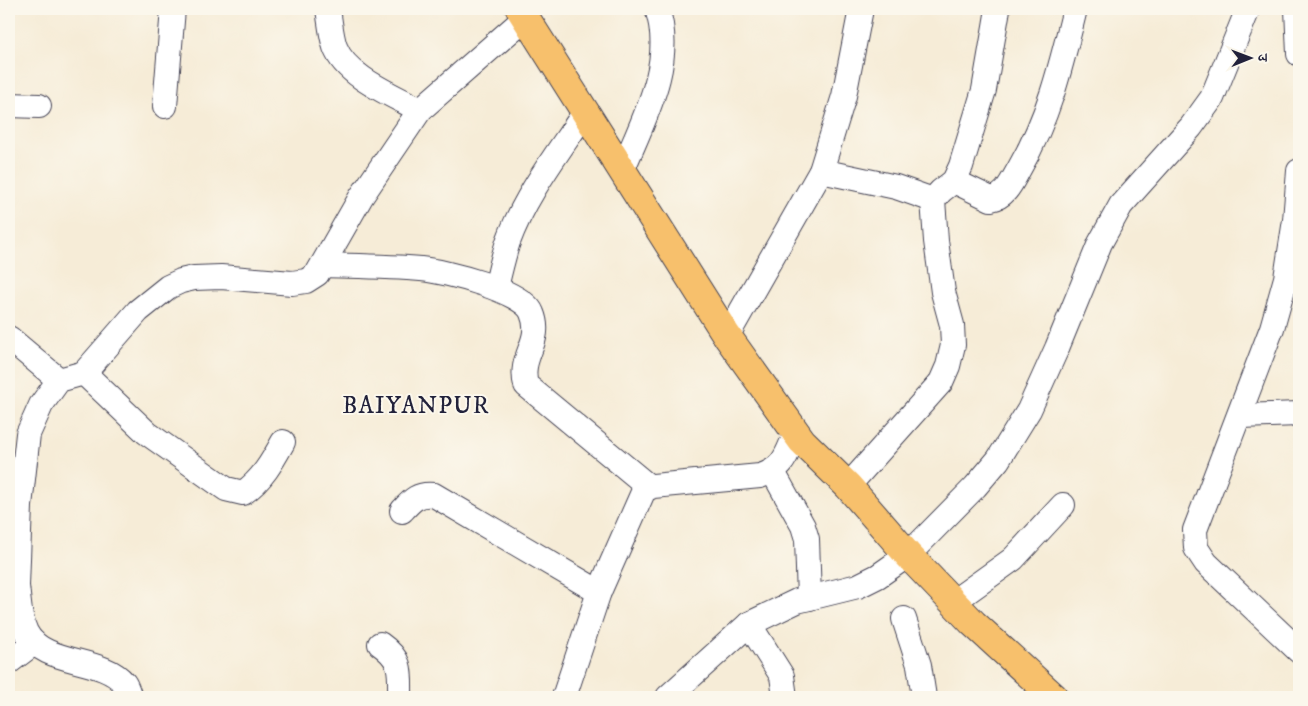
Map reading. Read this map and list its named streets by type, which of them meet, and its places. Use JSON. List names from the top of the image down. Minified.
{"districts":["BAIYANPUR"],"north":"right"}
